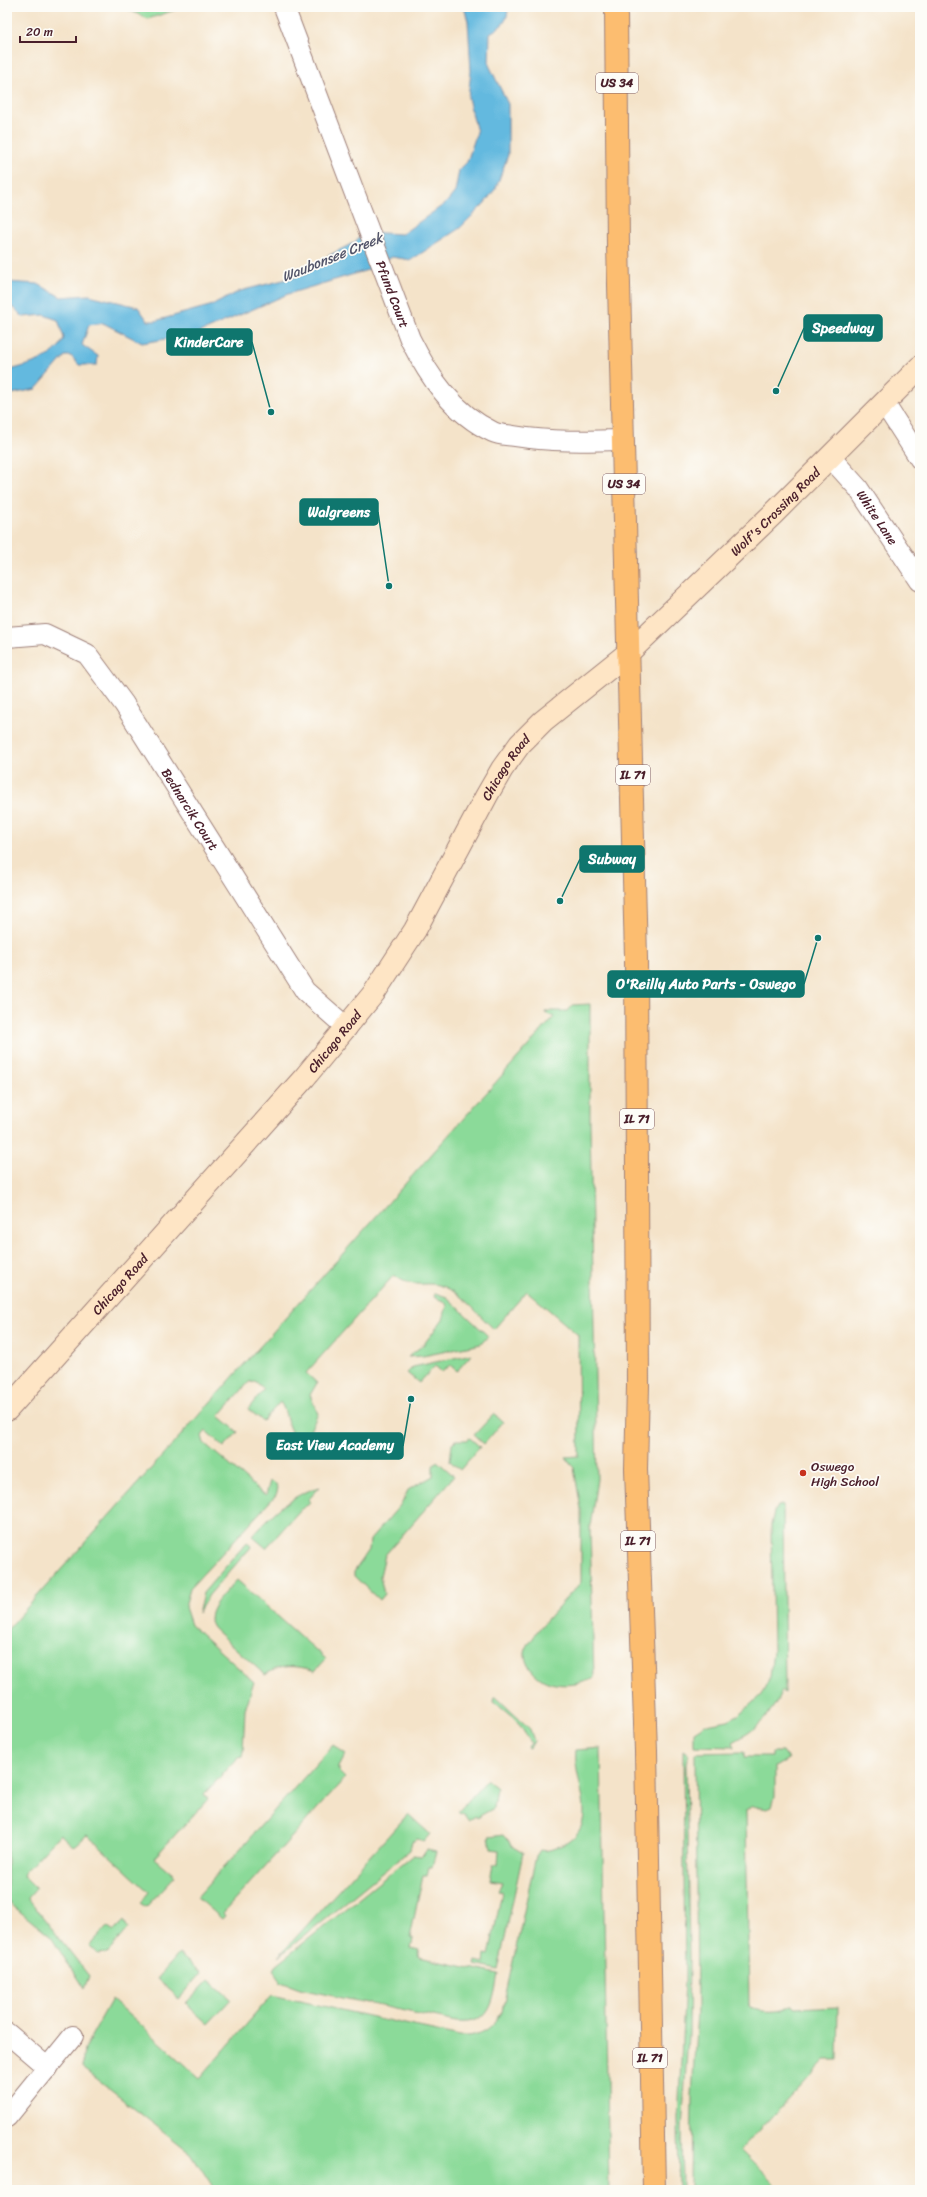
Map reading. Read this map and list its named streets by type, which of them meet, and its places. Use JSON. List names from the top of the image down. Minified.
{"streets":{"main road":["US 34","Wolf's Crossing Road","Chicago Road","IL 71"],"street":["Pfund Court","White Lane","Bednarcik Court"]},"crossings":[["US 34","Pfund Court"],["US 34","Wolf's Crossing Road"],["US 34","Chicago Road"],["US 34","IL 71"],["Wolf's Crossing Road","White Lane"],["Wolf's Crossing Road","Chicago Road"],["Wolf's Crossing Road","IL 71"],["Chicago Road","IL 71"],["Chicago Road","Bednarcik Court"]],"water":["Waubonsee Creek"],"places":["Speedway","KinderCare","Walgreens","Subway","O'Reilly Auto Parts - Oswego","East View Academy","Oswego High School"],"scale_bar":"20 m"}
